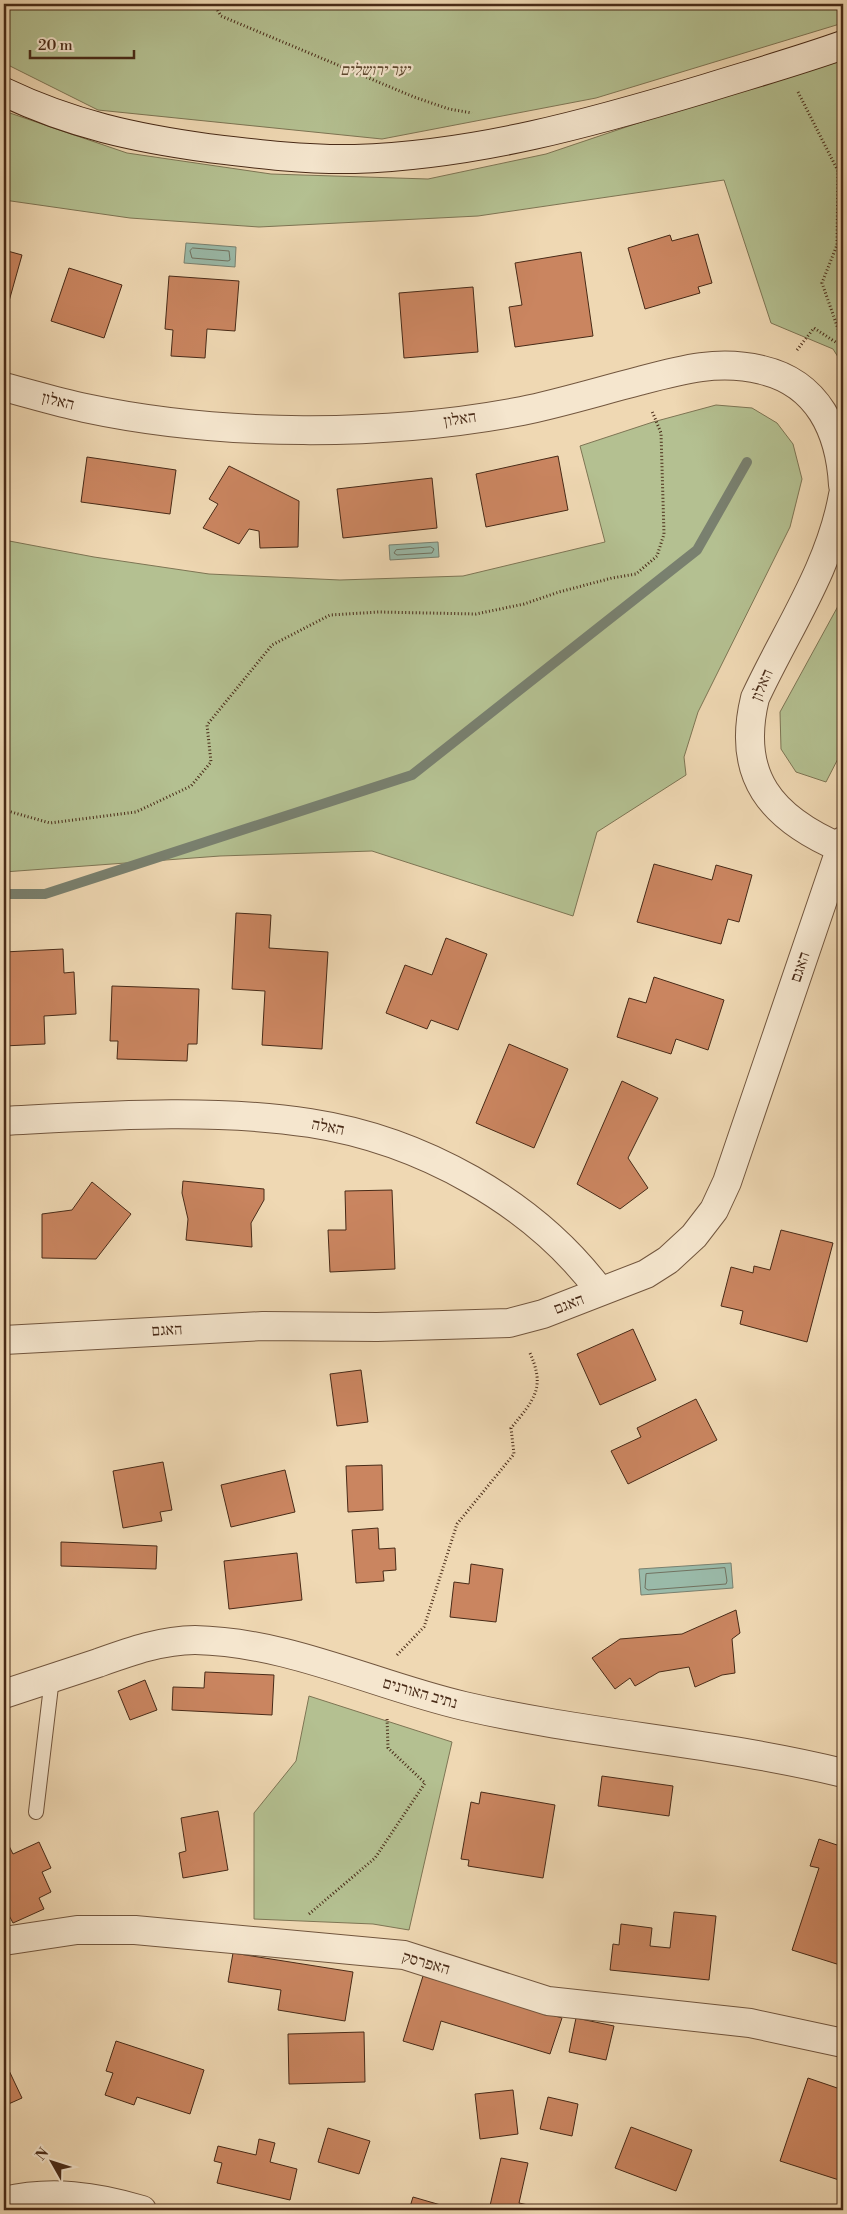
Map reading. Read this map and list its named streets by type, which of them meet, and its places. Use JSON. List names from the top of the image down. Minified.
{"streets":{"street":["האלון","האגם","האלה","נתיב האורנים","האפרסק"]},"crossings":[["האלון","האגם"],["האגם","האלה"]],"parks":["יער ירושלים"],"scale_bar":"20 m","north":"top left"}
